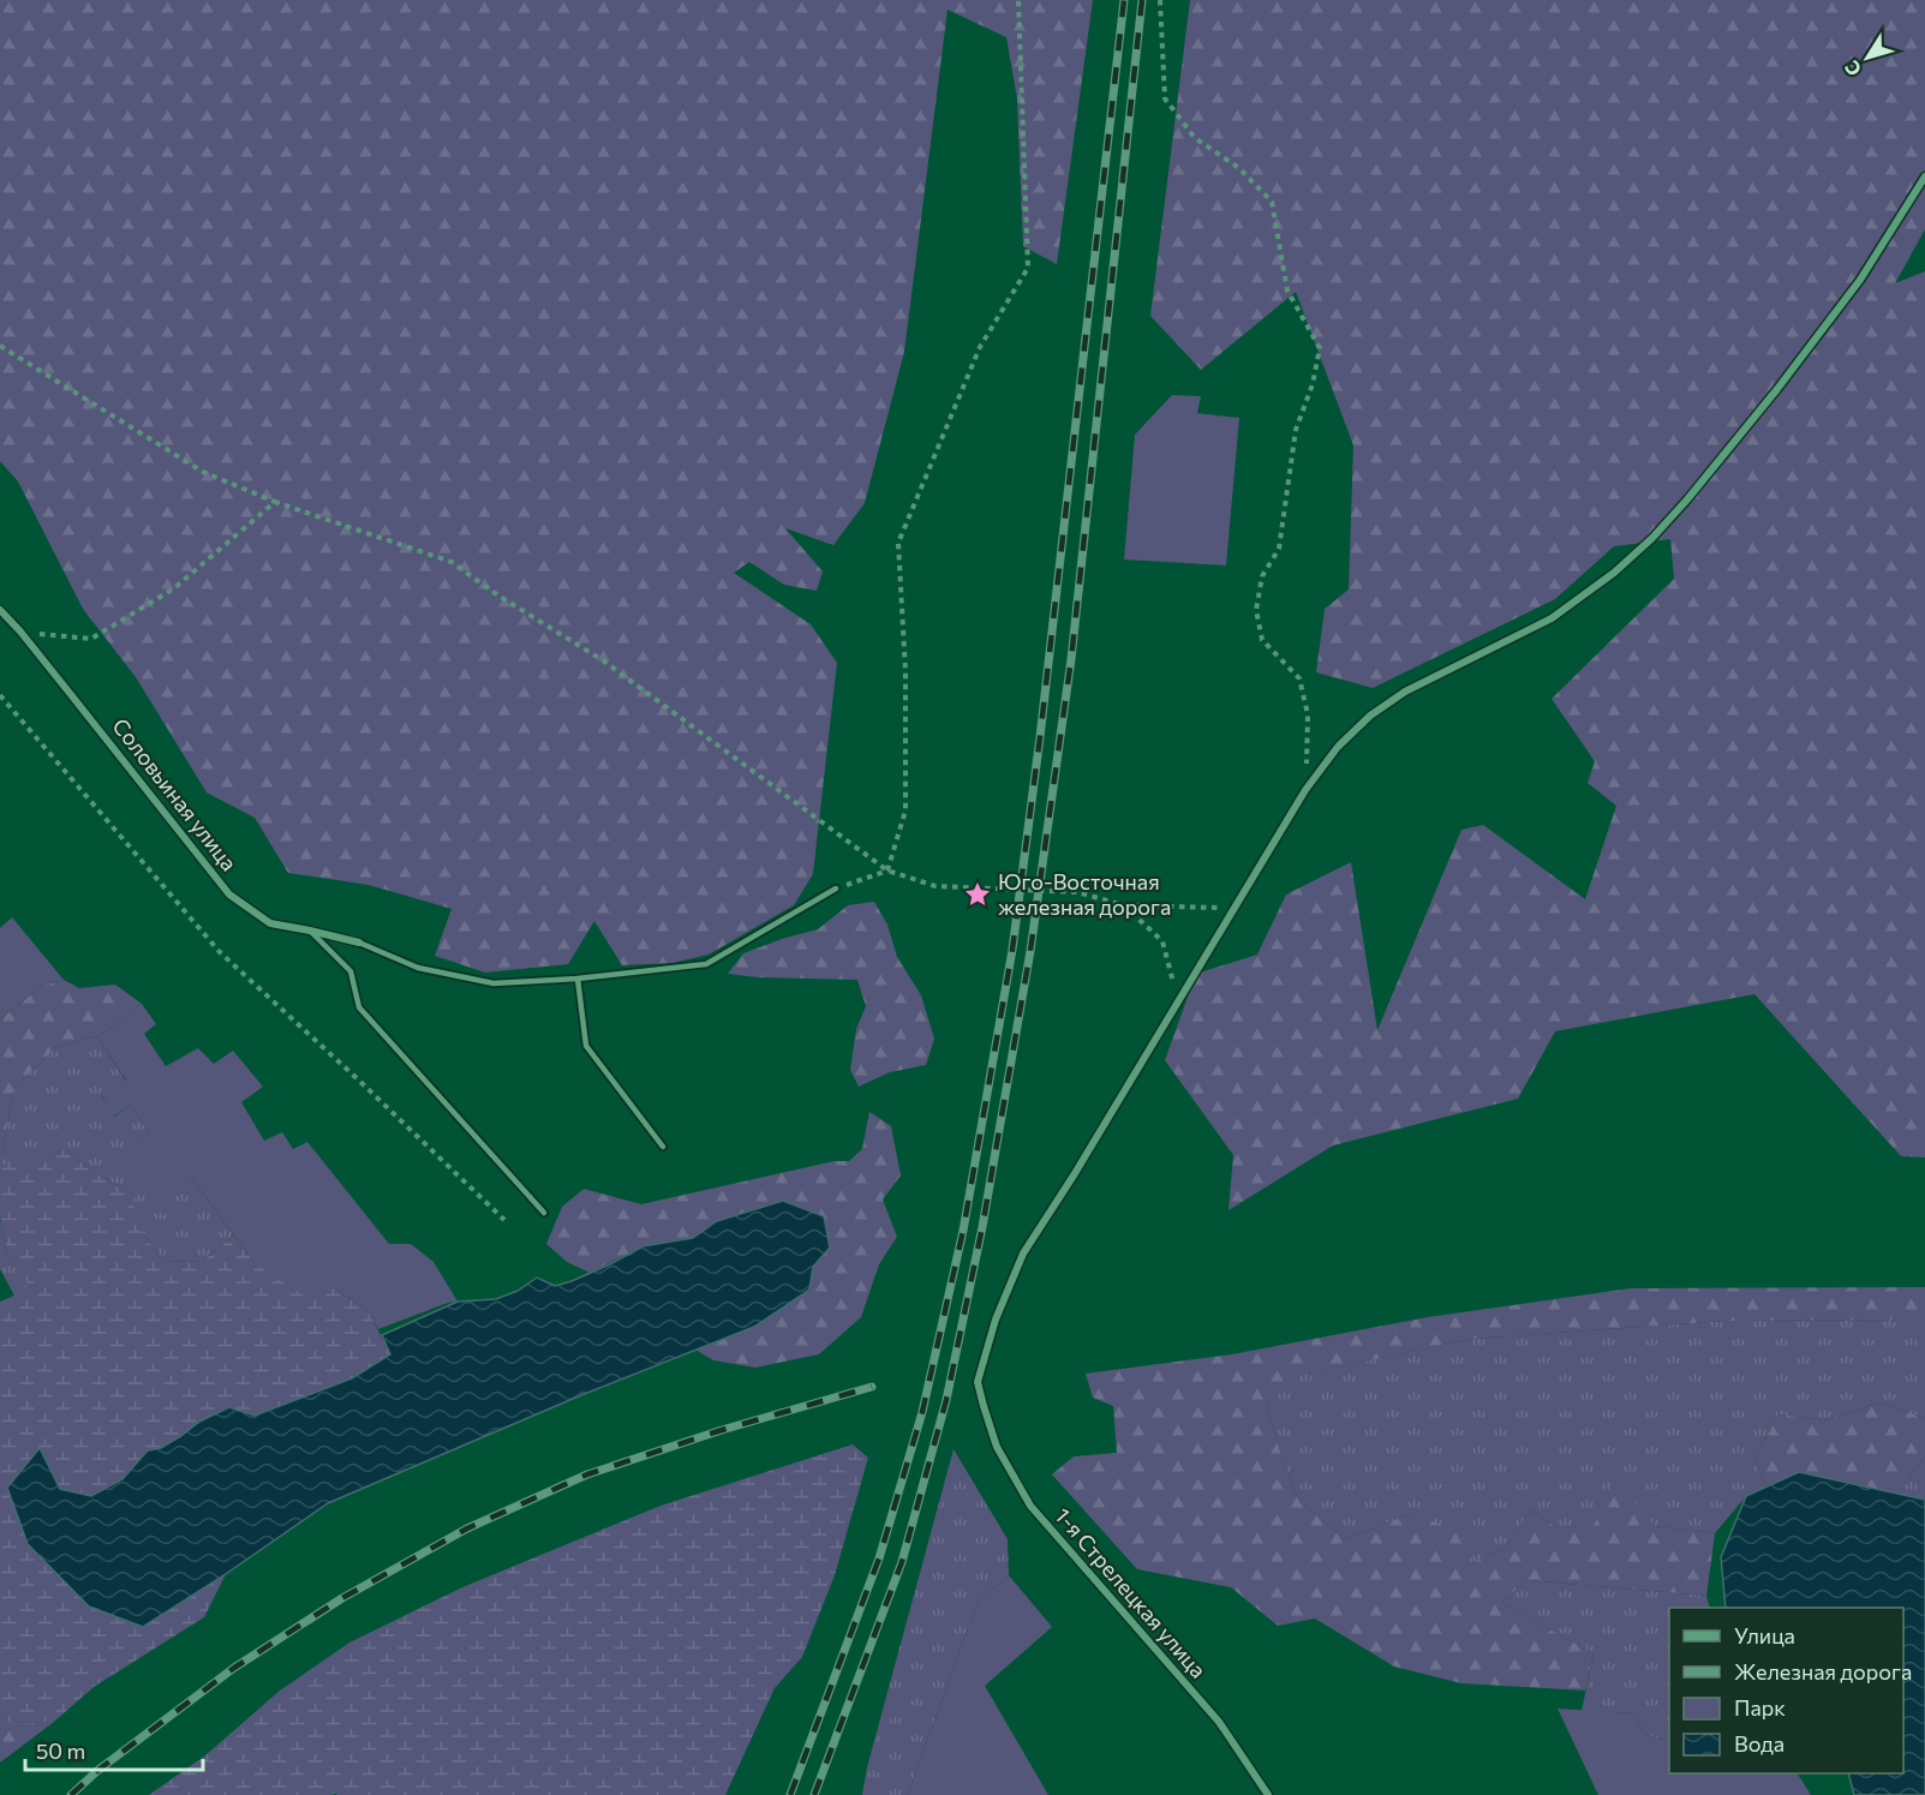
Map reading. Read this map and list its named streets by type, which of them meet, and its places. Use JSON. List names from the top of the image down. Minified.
{"streets":{"street":["Соловьиная улица","1-я Стрелецкая улица"]},"places":{"place":["Юго-Восточная железная дорога"]},"legend":["Улица","Железная дорога","Парк","Вода"],"scale_bar":"50 m","north":"bottom left"}
